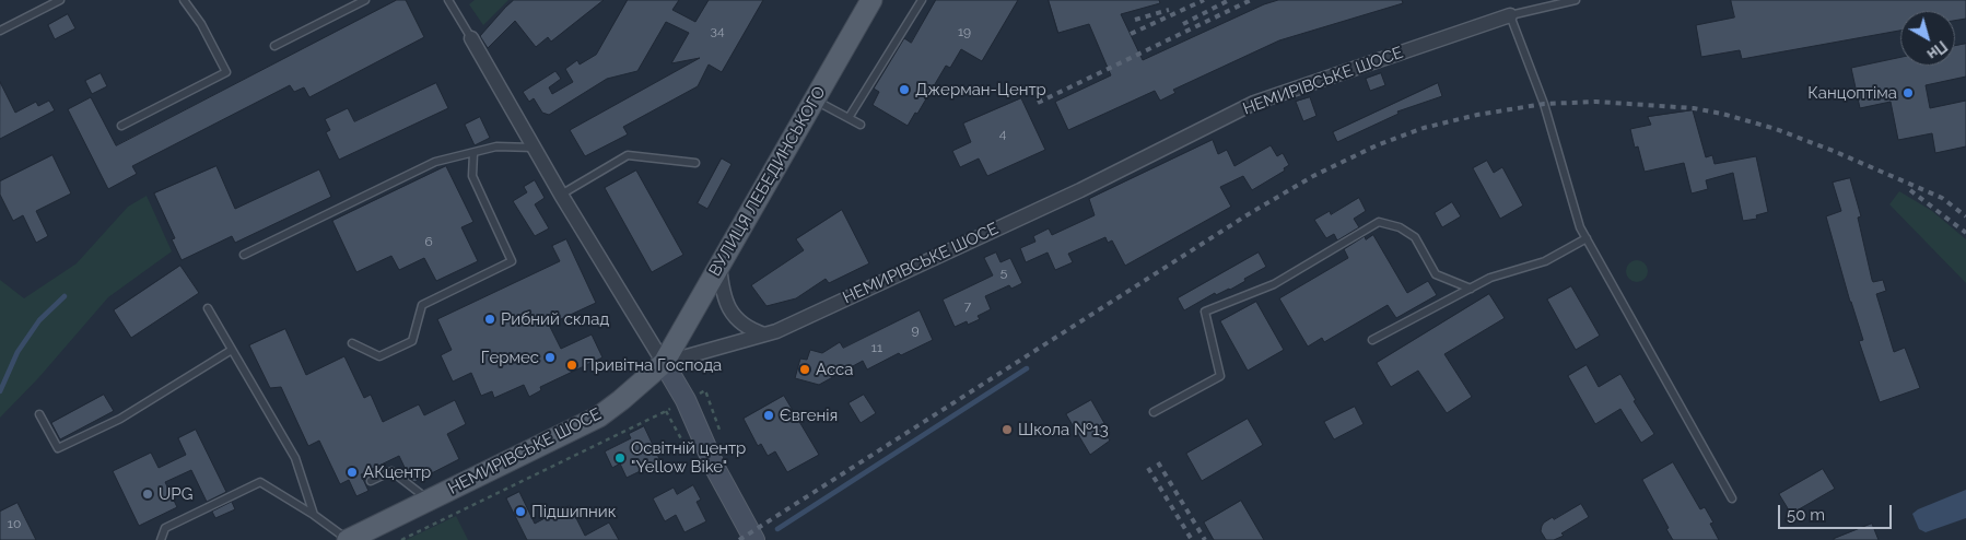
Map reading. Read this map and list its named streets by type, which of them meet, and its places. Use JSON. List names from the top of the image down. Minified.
{"streets":{"main road":["НЕМИРІВСЬКЕ ШОСЕ","ВУЛИЦЯ ЛЕБЕДИНСЬКОГО"]},"crossings":[["НЕМИРІВСЬКЕ ШОСЕ","ВУЛИЦЯ ЛЕБЕДИНСЬКОГО"]],"places":["Джерман-Центр","Канцоптіма","Рибний склад","Гермес","Привітна Господа","Асса","Євгенія","Школа №13","Освітній центр \"Yellow Bike\"","АКцентр","UPG","Підшипник"],"house_numbers":["34","19","4","6","5","7","9","11","10"],"scale_bar":"50 m","north":"bottom right"}
